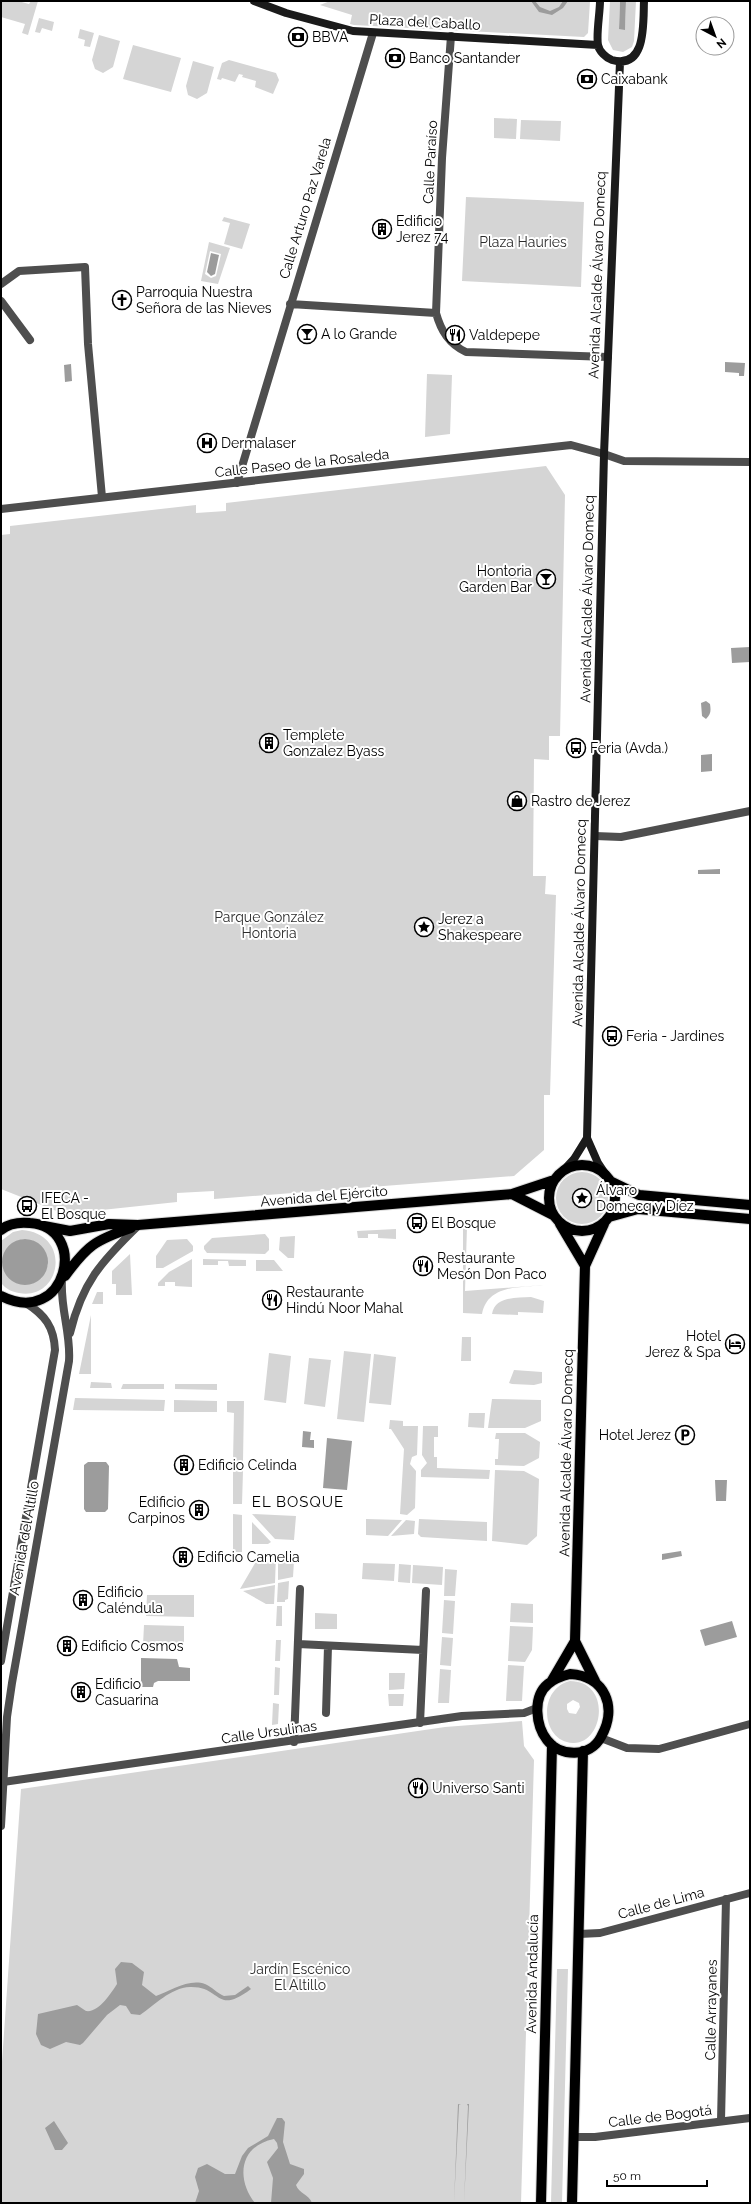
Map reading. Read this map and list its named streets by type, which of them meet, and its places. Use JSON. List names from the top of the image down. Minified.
{"streets":{"main road":["Plaza del Caballo","Avenida Alcalde Álvaro Domecq","Avenida del Ejército","Avenida Andalucía"],"street":["Calle Paraíso","Calle Arturo Paz Varela","Calle Paseo de la Rosaleda","Avenida del Altillo","Calle Ursulinas","Calle de Lima","Calle Arrayanes","Calle de Bogotá"]},"crossings":[["Plaza del Caballo","Calle Paraíso"],["Plaza del Caballo","Calle Arturo Paz Varela"],["Calle Paraíso","Avenida Alcalde Álvaro Domecq"],["Calle Arturo Paz Varela","Calle Paseo de la Rosaleda"],["Avenida Alcalde Álvaro Domecq","Calle Paseo de la Rosaleda"],["Avenida Alcalde Álvaro Domecq","Avenida del Ejército"],["Avenida Alcalde Álvaro Domecq","Calle Ursulinas"],["Avenida Alcalde Álvaro Domecq","Avenida Andalucía"],["Avenida del Ejército","Avenida del Altillo"],["Avenida del Altillo","Calle Ursulinas"],["Calle Ursulinas","Avenida Andalucía"],["Calle de Lima","Calle Arrayanes"],["Calle Arrayanes","Calle de Bogotá"]],"districts":["EL BOSQUE"],"parks":["Plaza Hauries","Parque González Hontoria","Jardín Escénico El Altillo"],"places":{"bank":["BBVA","Banco Santander","Caixabank"],"building":["Edificio Jerez 74","Templete Gonzalez Byass","Edificio Celinda","Edificio Carpinos","Edificio Camelia","Edificio Caléndula","Edificio Cosmos","Edificio Casuarina"],"church":["Parroquia Nuestra Señora de las Nieves"],"bar":["A lo Grande","Hontoria Garden Bar"],"restaurant":["Valdepepe","Restaurante Mesón Don Paco","Restaurante Hindú Noor Mahal","Universo Santi"],"hospital":["Dermalaser"],"bus stop":["Feria (Avda.)","Feria - Jardines","IFECA - El Bosque","El Bosque"],"shop":["Rastro de Jerez"],"place":["Jerez a Shakespeare","Álvaro Domecq y Díez"],"hotel":["Hotel Jerez & Spa"],"parking":["Hotel Jerez"]},"scale_bar":"50 m","north":"bottom right"}
